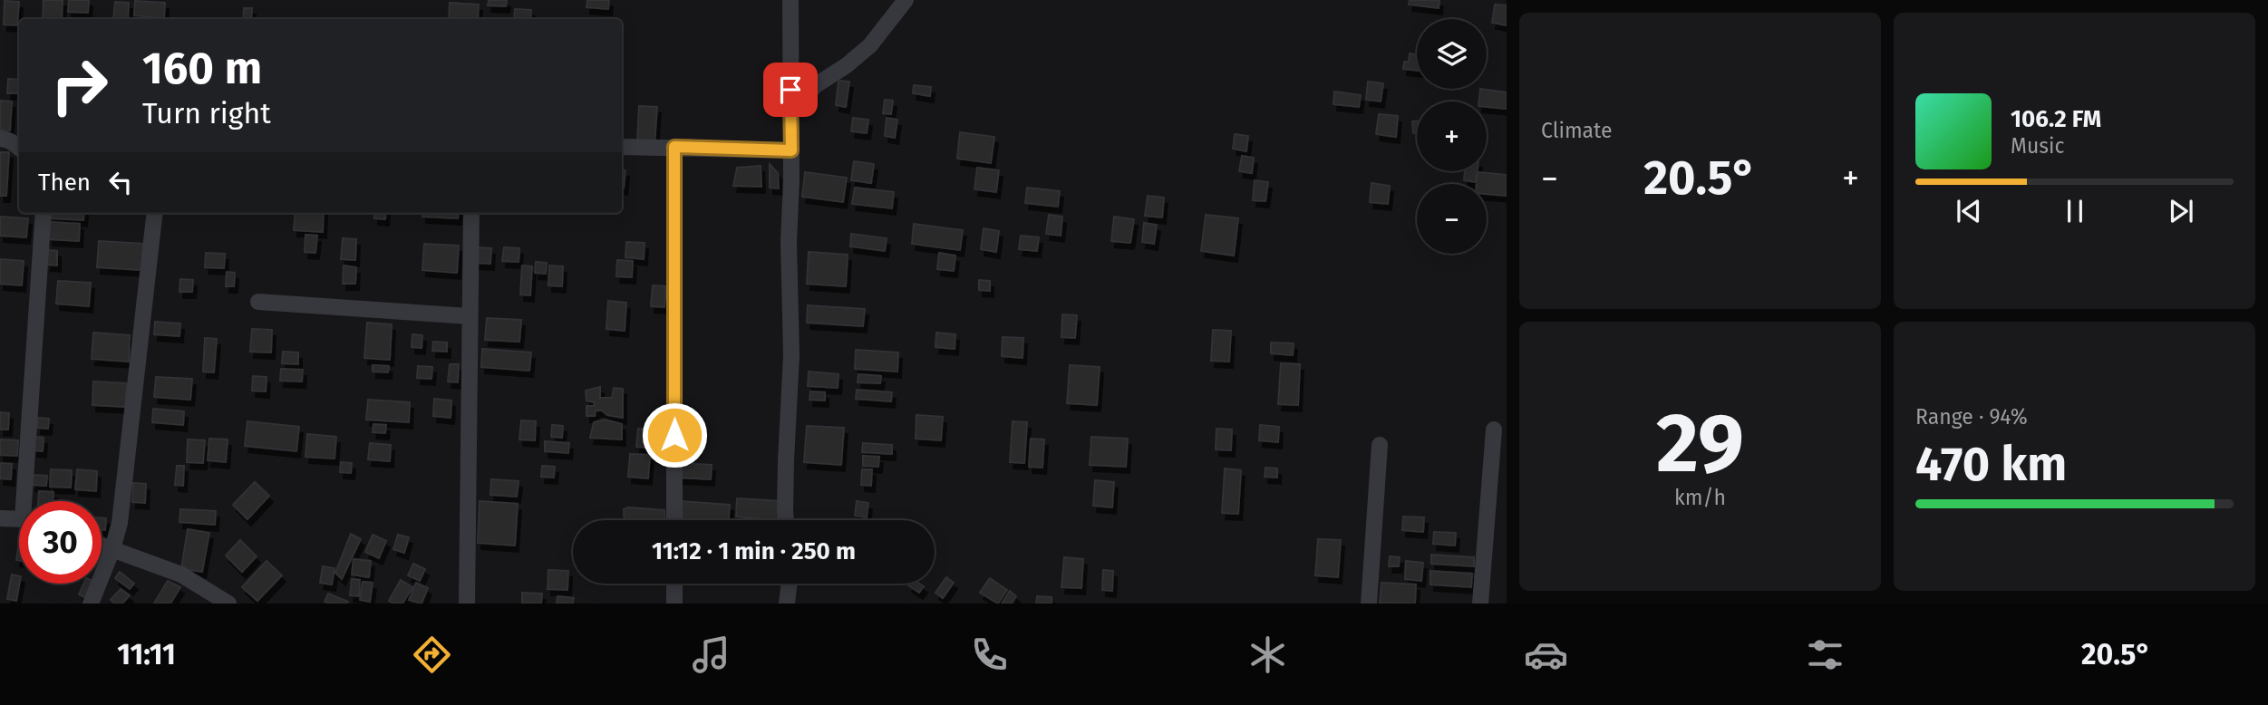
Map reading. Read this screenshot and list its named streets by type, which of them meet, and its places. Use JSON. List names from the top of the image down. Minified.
{"page":{"tile":["Climate",["29","km/h"],["Range · 94%","470 km"]],"map_buttons":["+","−"],"turn":["160 m","Turn right"],"song":["106.2 FM","Music"],"then":"Then","heat":["−","20.5°","+"],"limit":"30","trip":"11:12 · 1 min · 250 m","tabs":["11:11","20.5°"]}}
